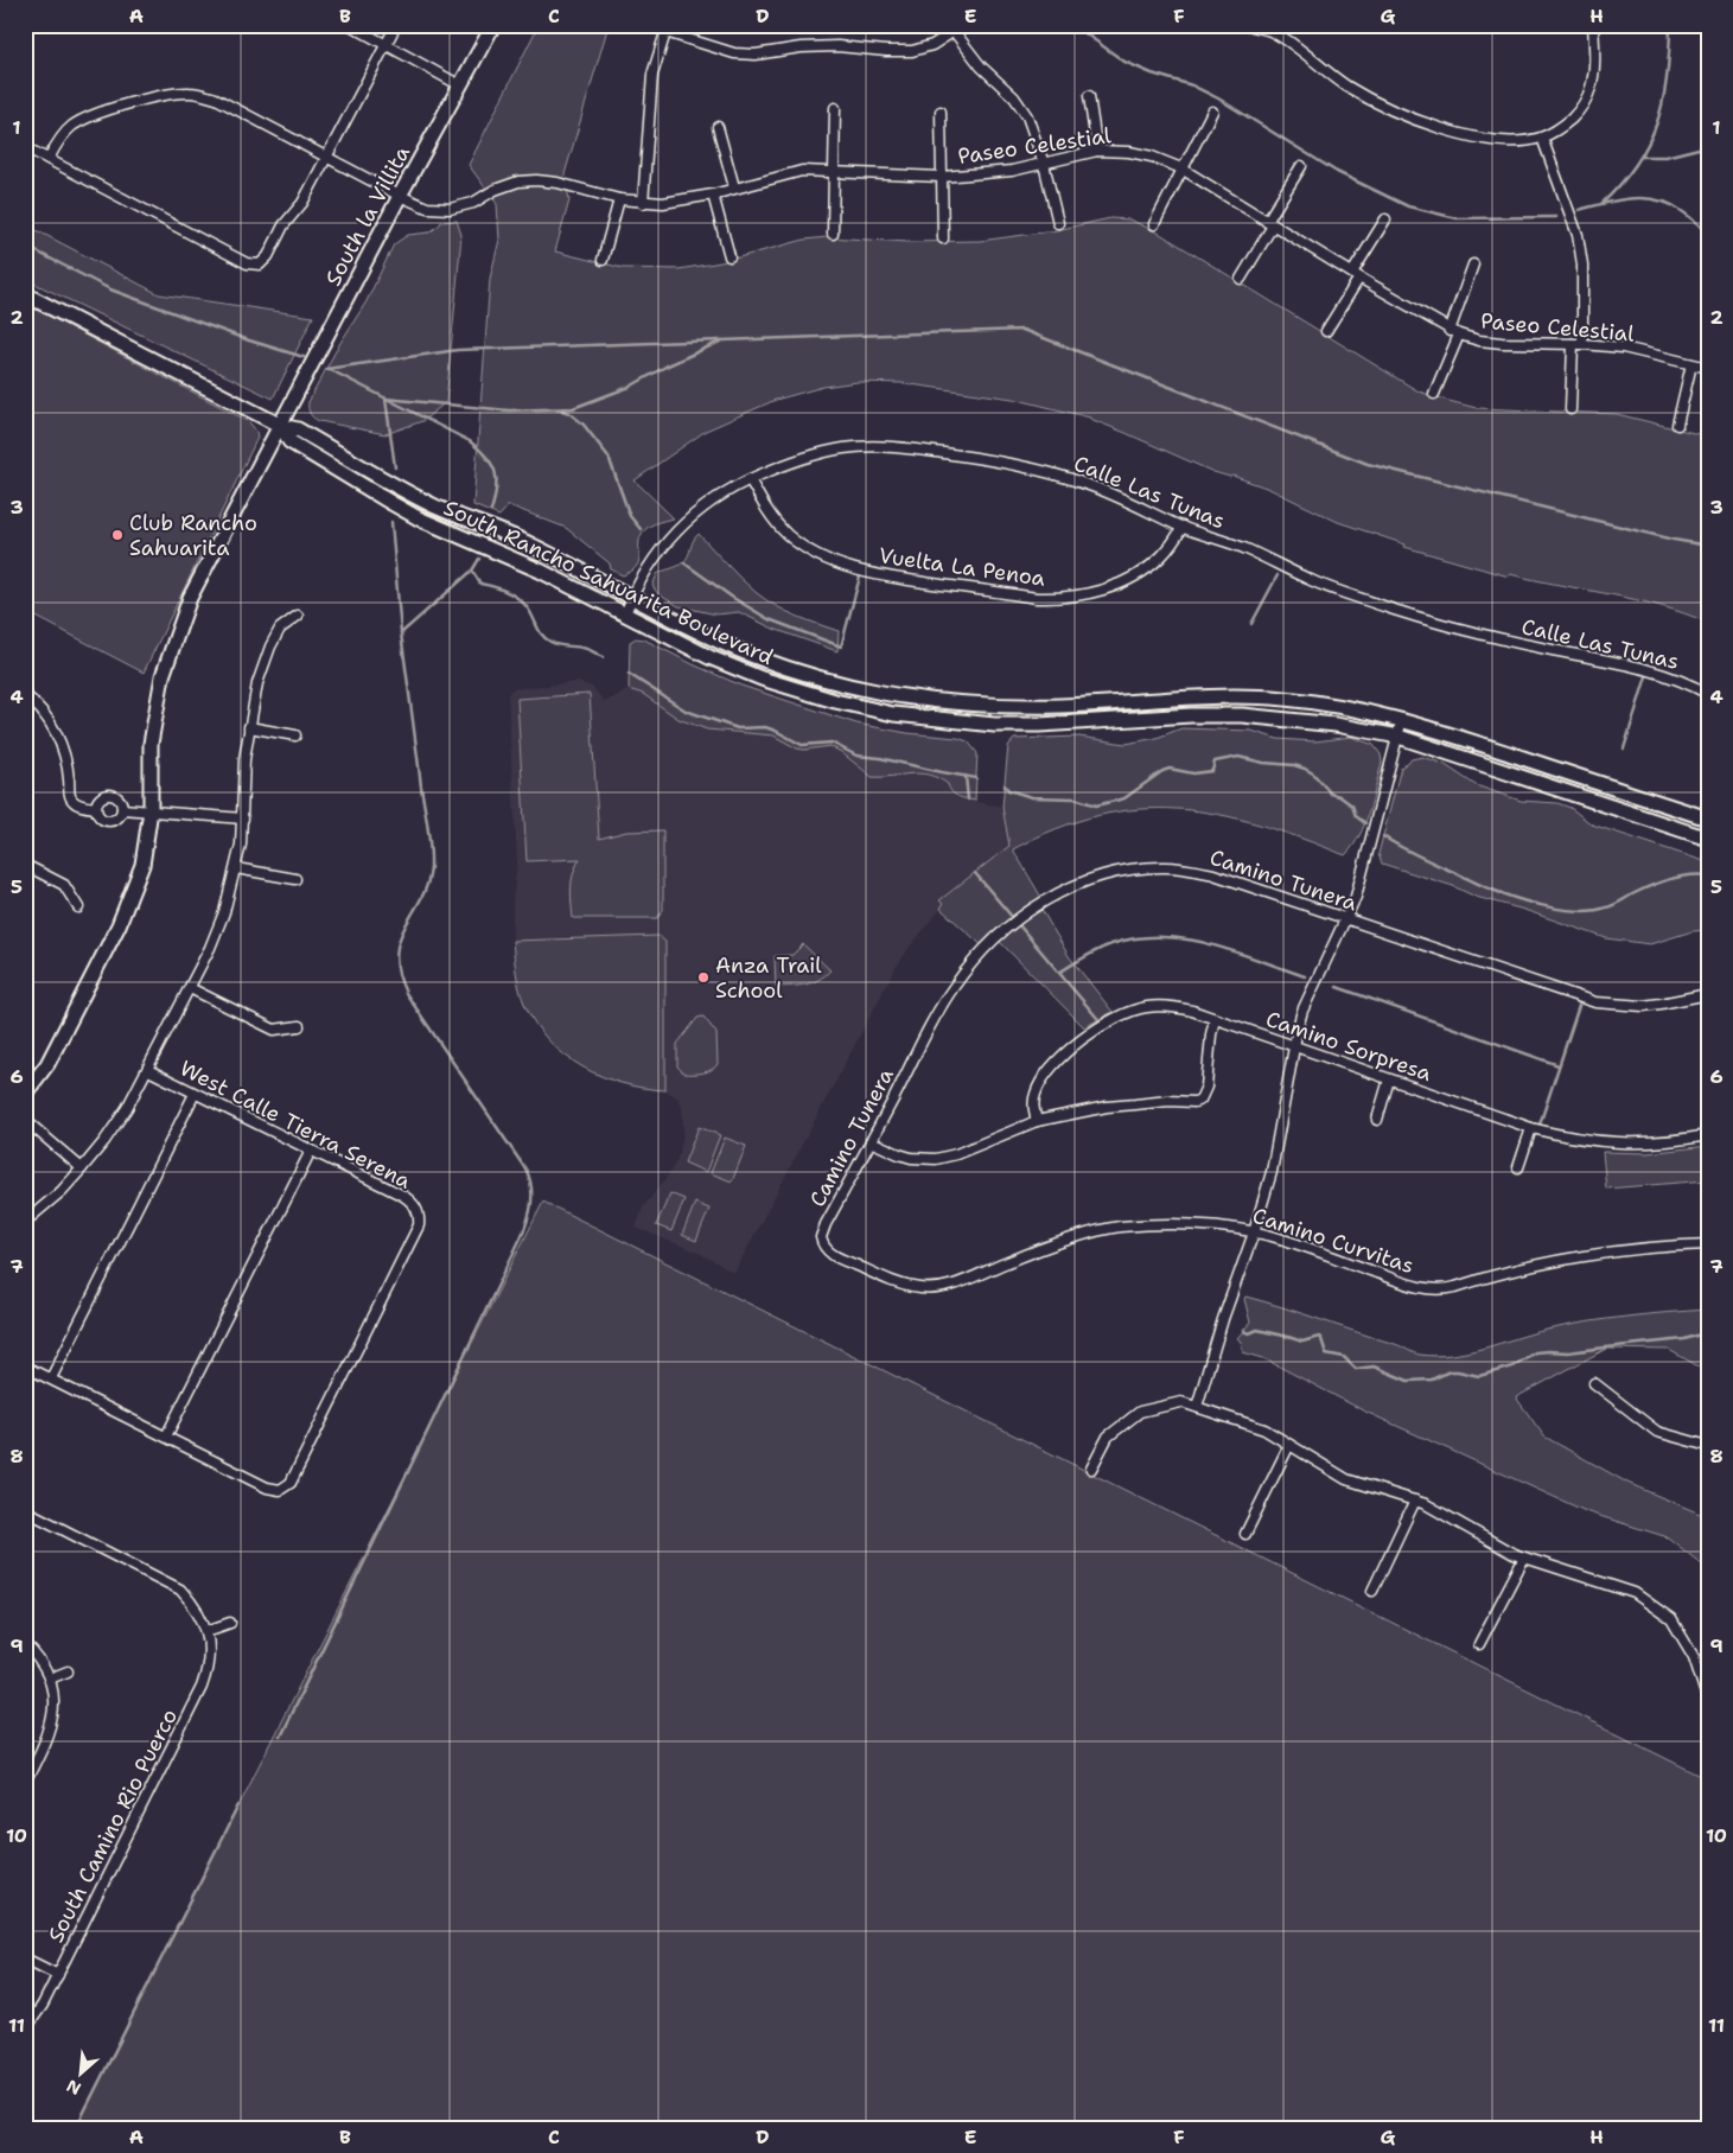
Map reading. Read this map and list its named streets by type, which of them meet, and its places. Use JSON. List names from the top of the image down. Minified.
{"streets":{"street":["Paseo Celestial","South la Villita","Calle Las Tunas","Vuelta La Penoa","South Rancho Sahuarita Boulevard","Camino Tunera","Camino Sorpresa","West Calle Tierra Serena","Camino Curvitas","South Camino Rio Puerco"]},"crossings":[["Paseo Celestial","South la Villita"],["South la Villita","South Rancho Sahuarita Boulevard"],["Calle Las Tunas","Vuelta La Penoa"],["Calle Las Tunas","South Rancho Sahuarita Boulevard"],["Camino Tunera","Camino Curvitas"]],"places":["Club Rancho Sahuarita","Anza Trail School"],"north":"bottom left","grid":{"columns":["A","B","C","D","E","F","G","H"],"rows":["1","2","3","4","5","6","7","8","9","10","11"]}}
